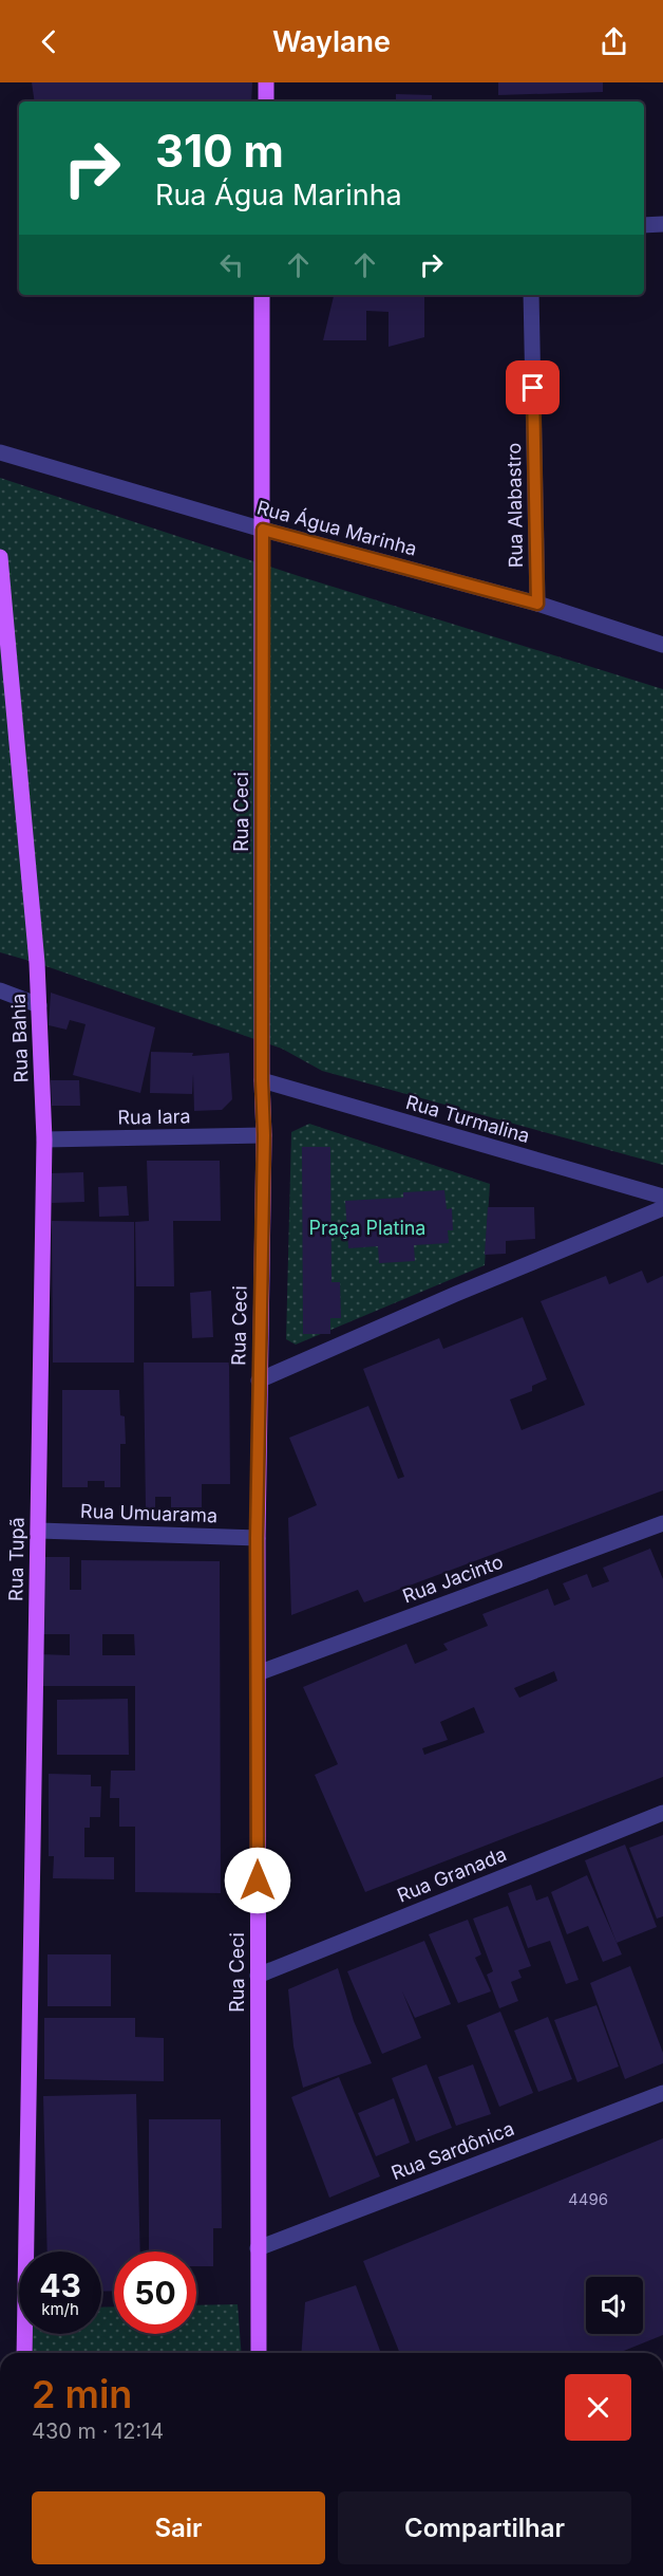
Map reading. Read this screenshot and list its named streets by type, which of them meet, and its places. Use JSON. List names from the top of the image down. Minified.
{"streets":{"main road":["Rua Ceci","Rua Bahia","Rua Tupã"],"street":["Rua Alabastro","Rua Água Marinha","Rua Iara","Rua Turmalina","Rua Umuarama","Rua Jacinto","Rua Granada","Rua Sardônica"]},"crossings":[["Rua Alabastro","Rua Água Marinha"],["Rua Água Marinha","Rua Ceci"],["Rua Ceci","Rua Iara"],["Rua Ceci","Rua Turmalina"],["Rua Ceci","Rua Umuarama"],["Rua Ceci","Rua Jacinto"],["Rua Ceci","Rua Granada"],["Rua Ceci","Rua Sardônica"],["Rua Bahia","Rua Iara"],["Rua Bahia","Rua Tupã"],["Rua Iara","Rua Tupã"],["Rua Umuarama","Rua Tupã"]],"parks":["Praça Platina"],"house_numbers":["4496"],"page":{"header":"Waylane","turn":["310 m","Rua Água Marinha"],"speed":"43 km/h","limit":"50","heading":["2 min","430 m · 12:14"],"buttons":["Sair","Compartilhar"]}}
